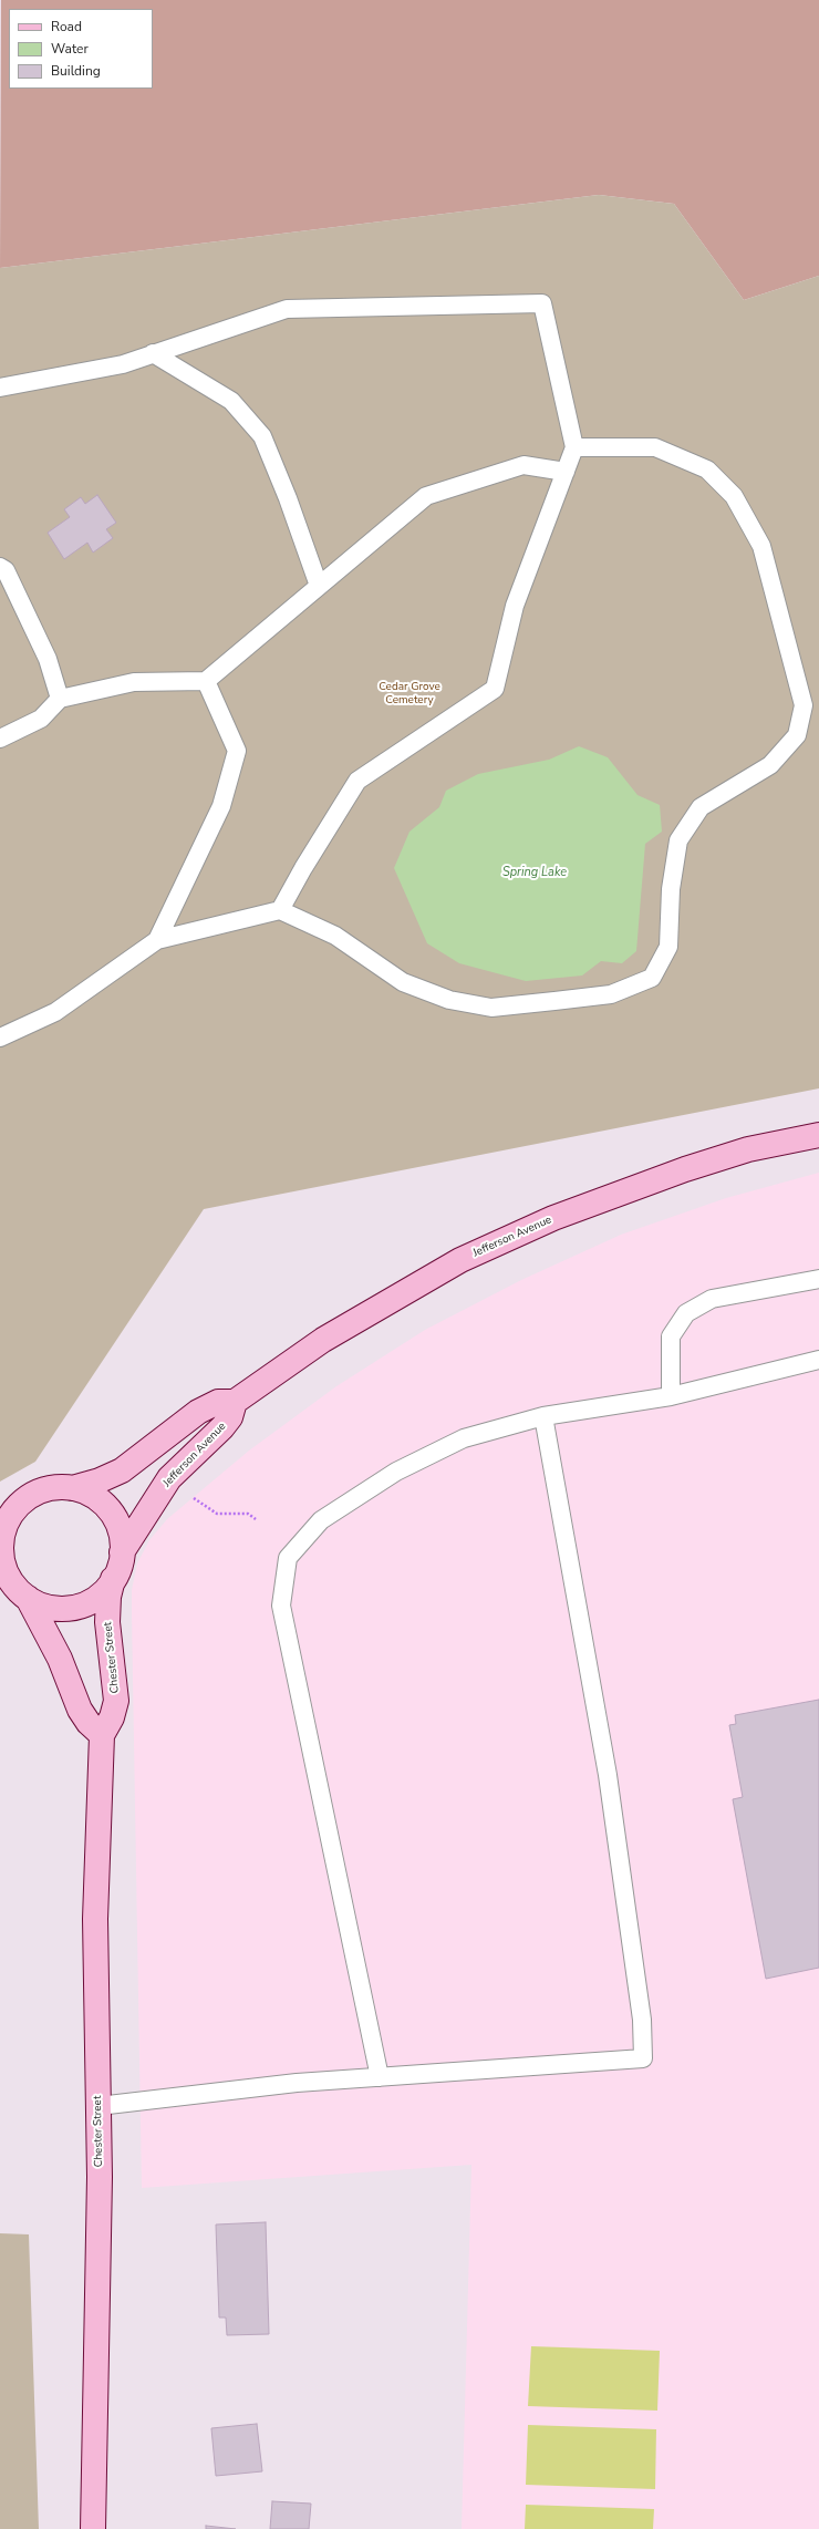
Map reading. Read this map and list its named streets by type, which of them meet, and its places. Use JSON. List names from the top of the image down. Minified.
{"streets":{"main road":["Jefferson Avenue","Chester Street"]},"crossings":[["Jefferson Avenue","Chester Street"]],"water":["Spring Lake"],"parks":["Cedar Grove Cemetery"],"legend":["Road","Water","Building"]}
